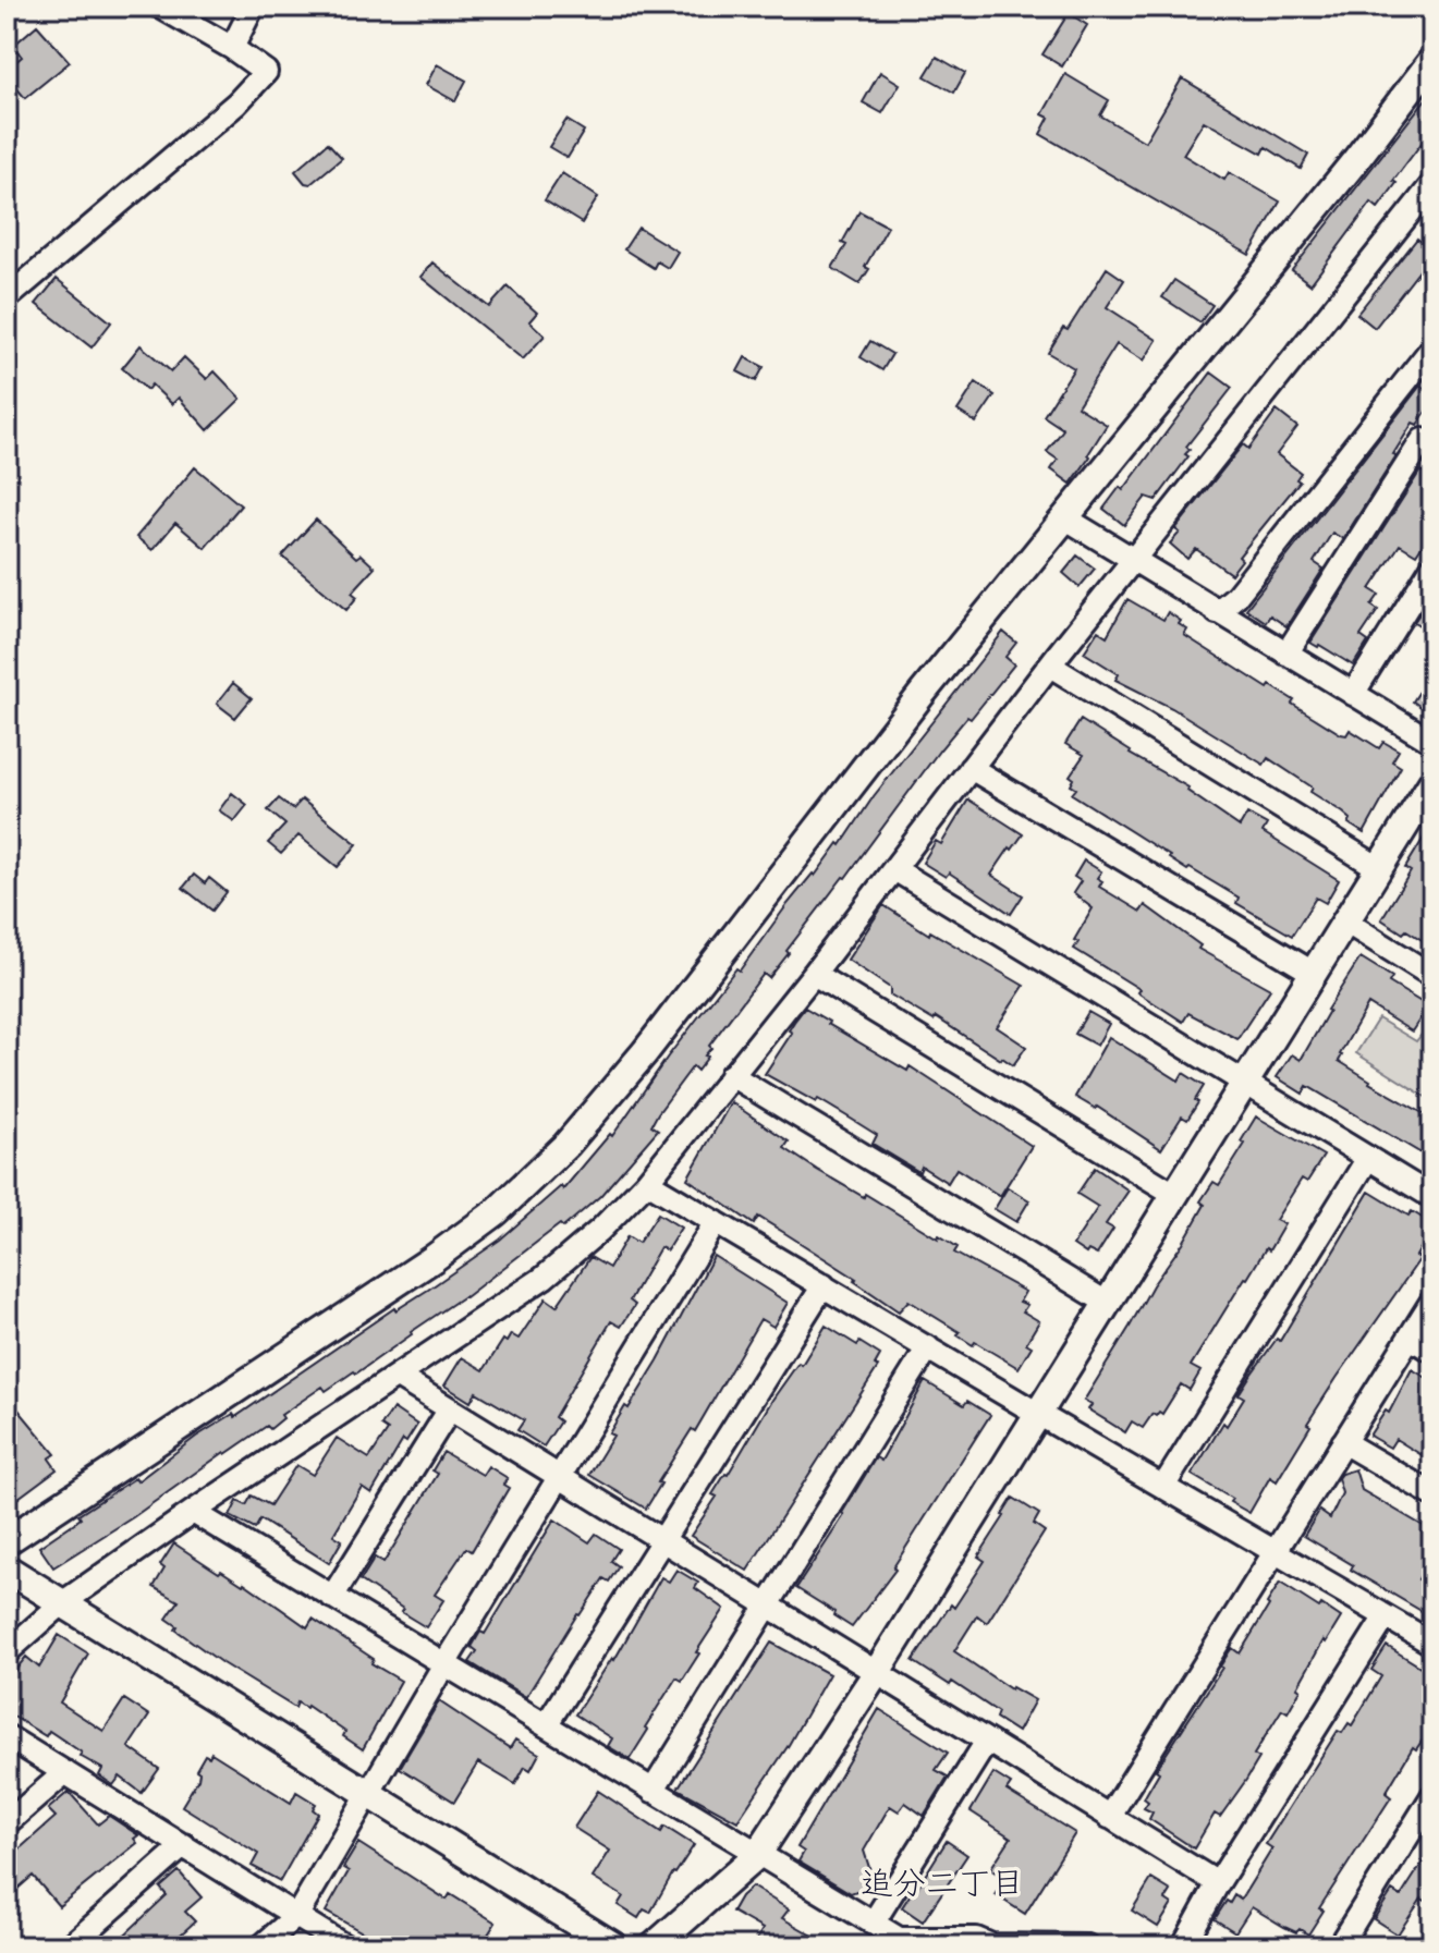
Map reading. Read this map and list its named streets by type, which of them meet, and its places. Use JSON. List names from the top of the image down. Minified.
{"districts":["追分二丁目"]}
